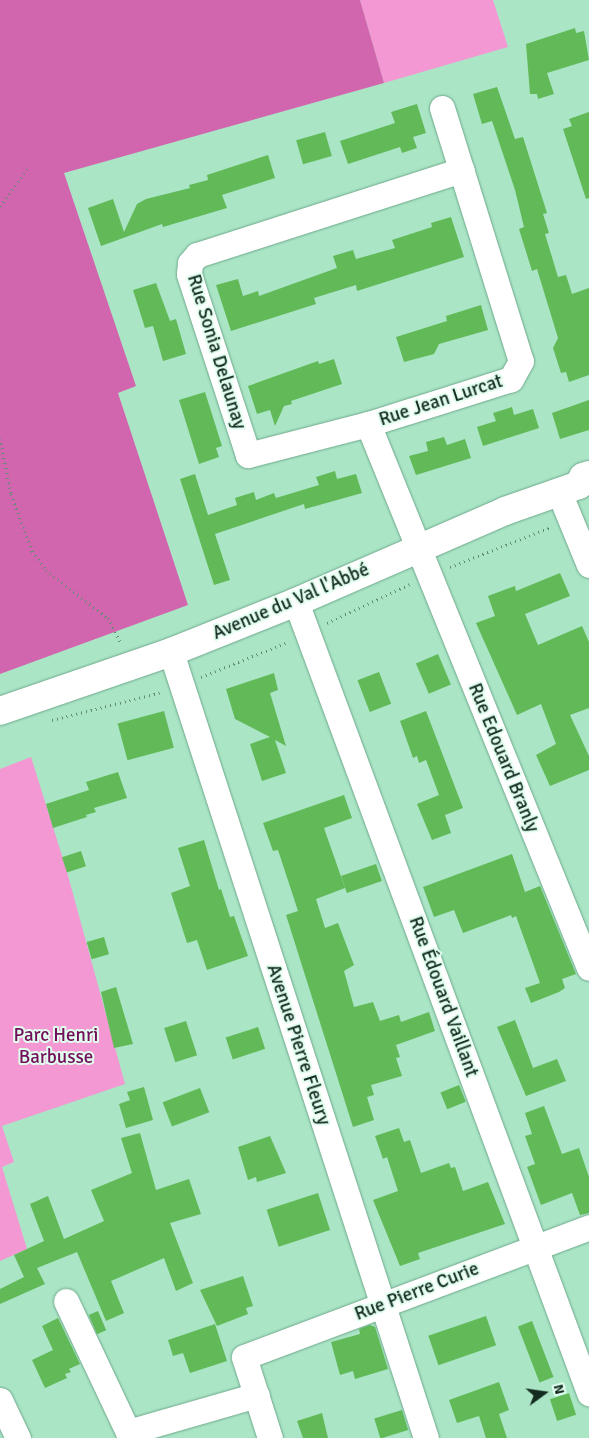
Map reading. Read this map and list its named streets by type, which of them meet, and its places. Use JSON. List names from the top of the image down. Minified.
{"streets":{"main road":["Avenue du Val l'Abbé"],"street":["Rue Sonia Delaunay","Rue Jean Lurcat","Rue Edouard Branly","Rue Édouard Vaillant","Avenue Pierre Fleury","Rue Pierre Curie"]},"crossings":[["Rue Sonia Delaunay","Rue Jean Lurcat"],["Rue Jean Lurcat","Avenue du Val l'Abbé"],["Rue Jean Lurcat","Rue Edouard Branly"],["Avenue du Val l'Abbé","Rue Edouard Branly"],["Avenue du Val l'Abbé","Rue Édouard Vaillant"],["Avenue du Val l'Abbé","Avenue Pierre Fleury"],["Rue Édouard Vaillant","Rue Pierre Curie"],["Avenue Pierre Fleury","Rue Pierre Curie"]],"parks":["Parc Henri Barbusse"],"north":"right"}
